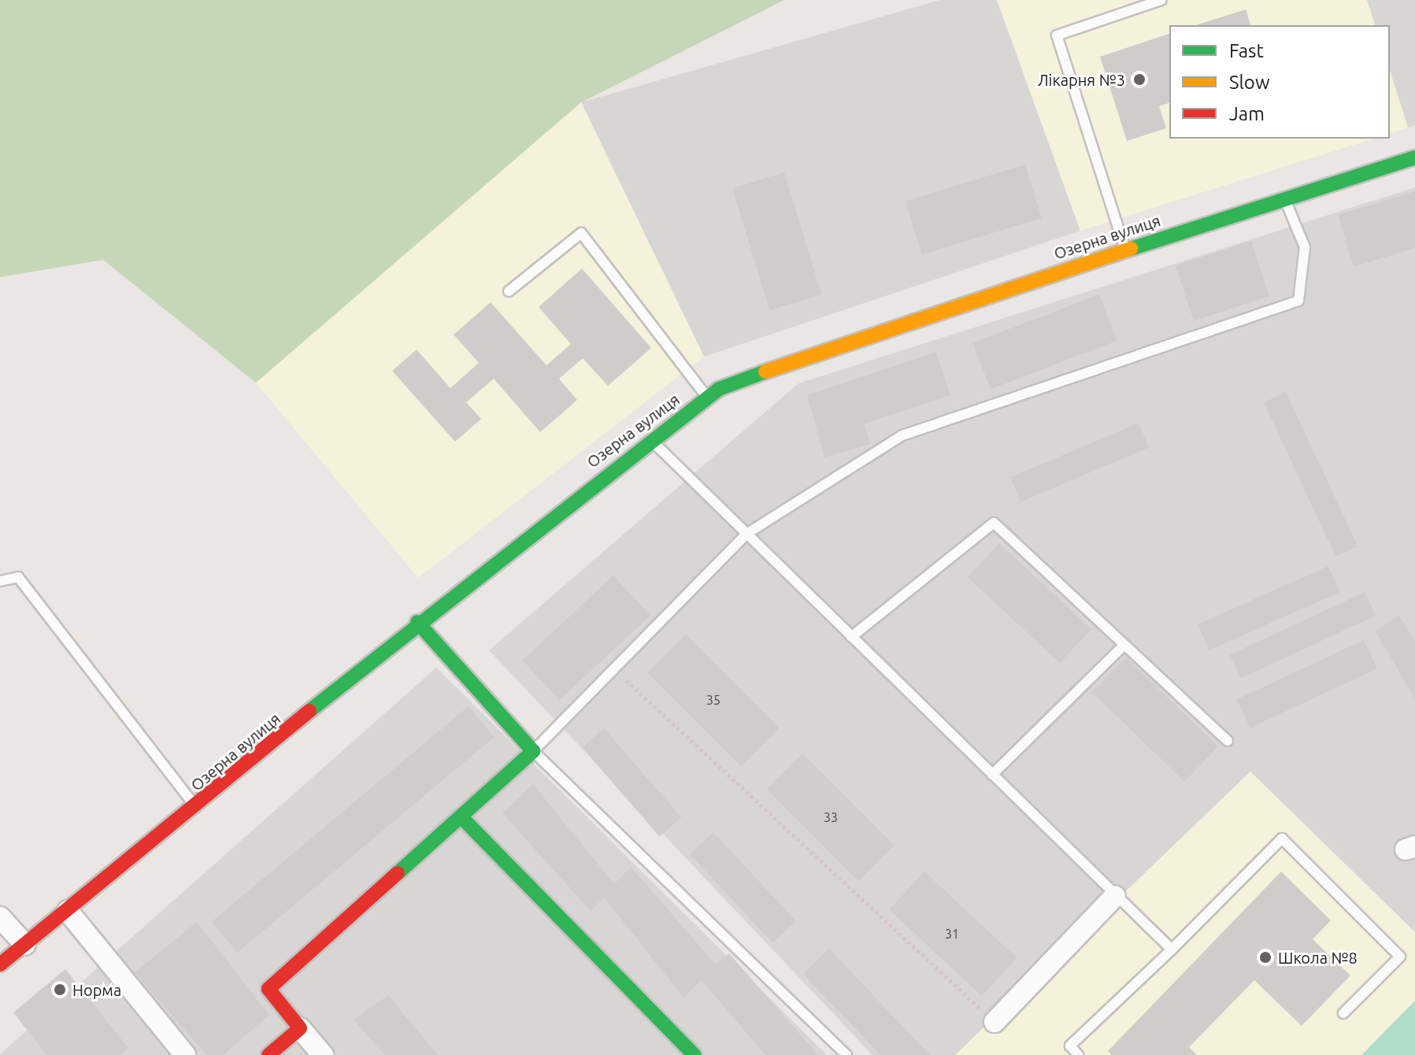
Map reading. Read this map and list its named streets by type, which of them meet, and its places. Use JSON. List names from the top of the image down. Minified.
{"streets":{"street":["Озерна вулиця"]},"places":["Лікарня №3","Школа №8","Норма"],"house_numbers":["35","33","31"],"legend":["Fast","Slow","Jam"]}
